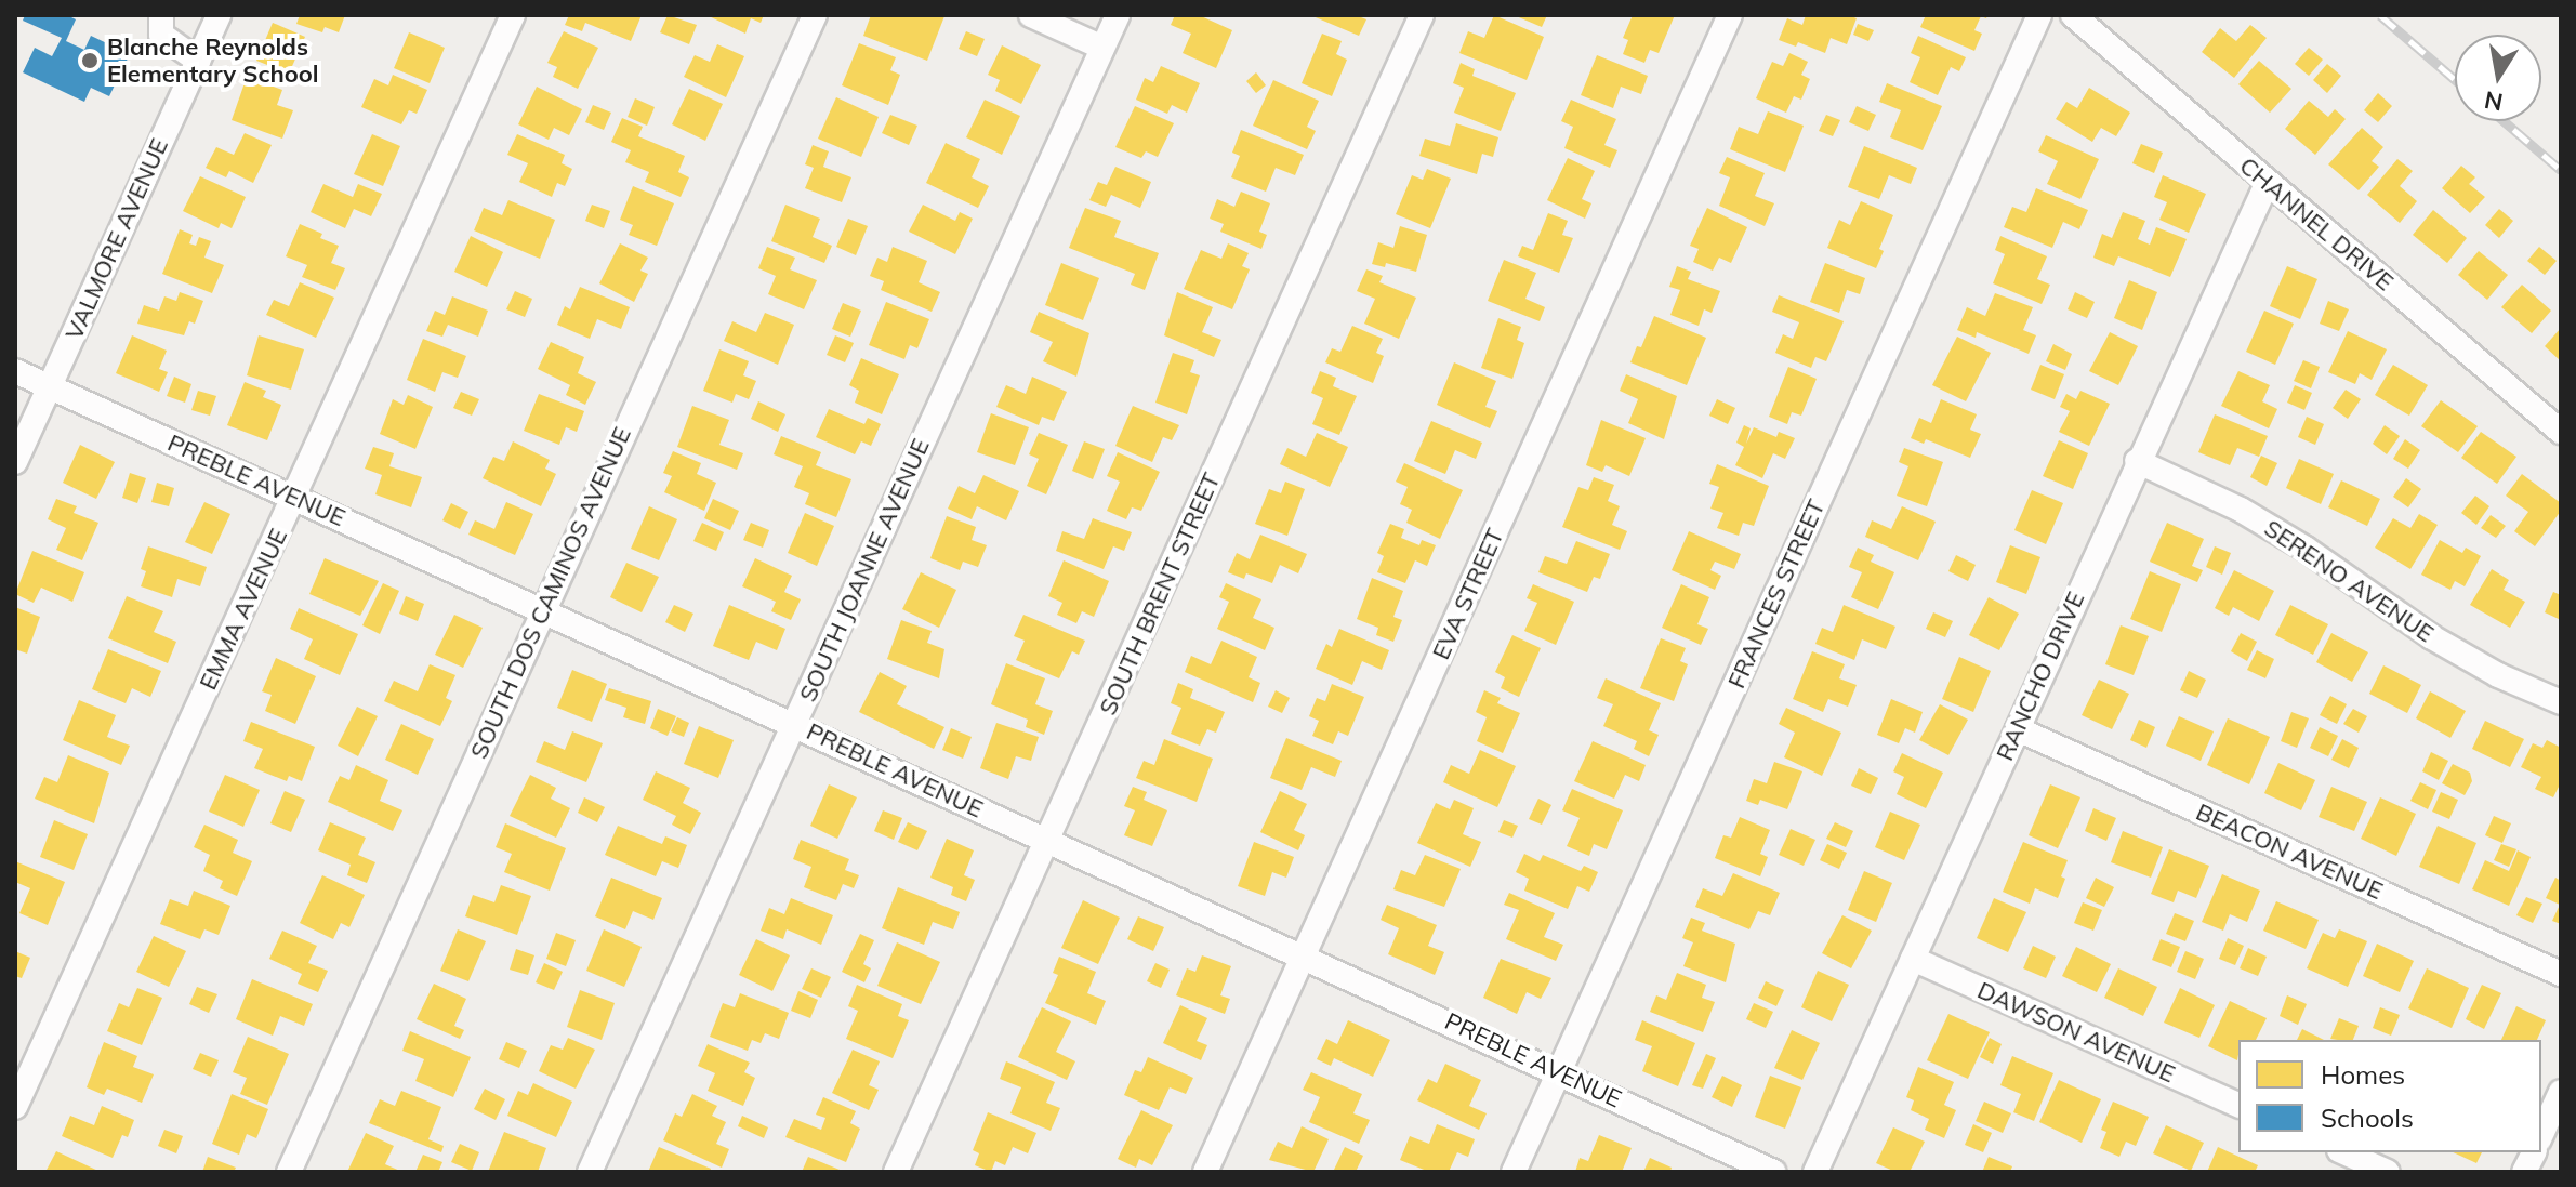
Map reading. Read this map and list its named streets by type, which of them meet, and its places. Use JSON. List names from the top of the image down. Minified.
{"streets":{"street":["CHANNEL DRIVE","VALMORE AVENUE","PREBLE AVENUE","SOUTH JOANNE AVENUE","SERENO AVENUE","SOUTH DOS CAMINOS AVENUE","SOUTH BRENT STREET","EVA STREET","FRANCES STREET","EMMA AVENUE","RANCHO DRIVE","BEACON AVENUE","DAWSON AVENUE"]},"crossings":[["CHANNEL DRIVE","RANCHO DRIVE"],["VALMORE AVENUE","PREBLE AVENUE"],["PREBLE AVENUE","SOUTH JOANNE AVENUE"],["PREBLE AVENUE","SOUTH DOS CAMINOS AVENUE"],["PREBLE AVENUE","SOUTH BRENT STREET"],["PREBLE AVENUE","EVA STREET"],["PREBLE AVENUE","FRANCES STREET"],["PREBLE AVENUE","EMMA AVENUE"],["SERENO AVENUE","RANCHO DRIVE"],["RANCHO DRIVE","BEACON AVENUE"],["RANCHO DRIVE","DAWSON AVENUE"]],"places":["Blanche Reynolds Elementary School"],"legend":["Homes","Schools"],"north":"bottom"}
